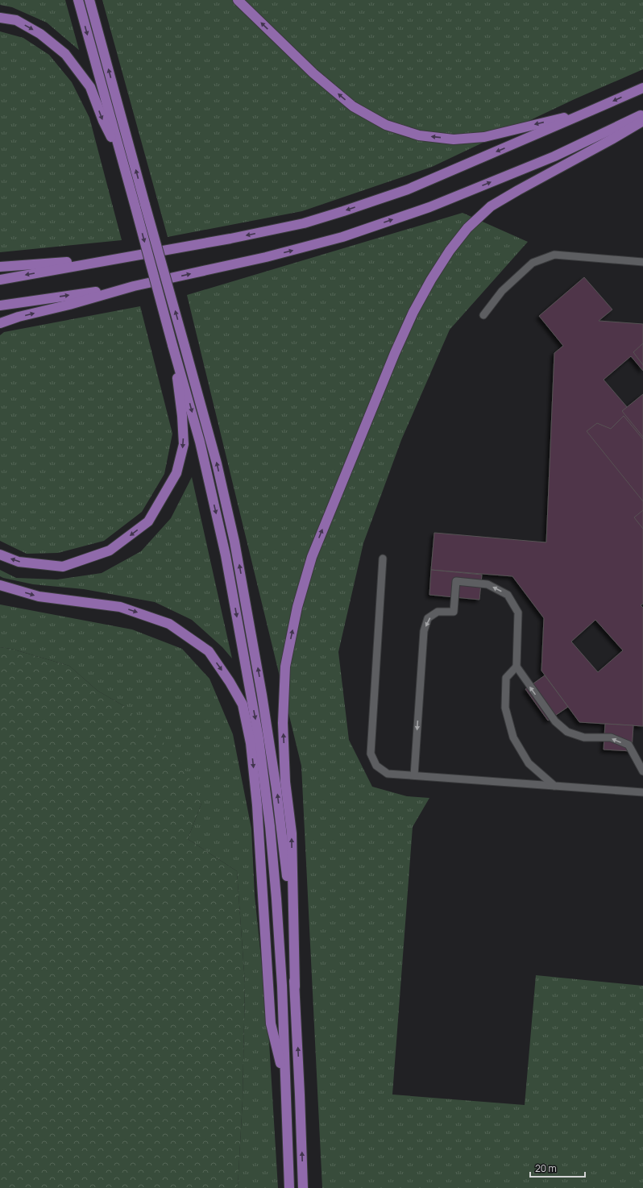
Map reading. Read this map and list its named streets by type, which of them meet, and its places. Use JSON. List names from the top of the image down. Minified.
{"scale_bar":"20 m"}
